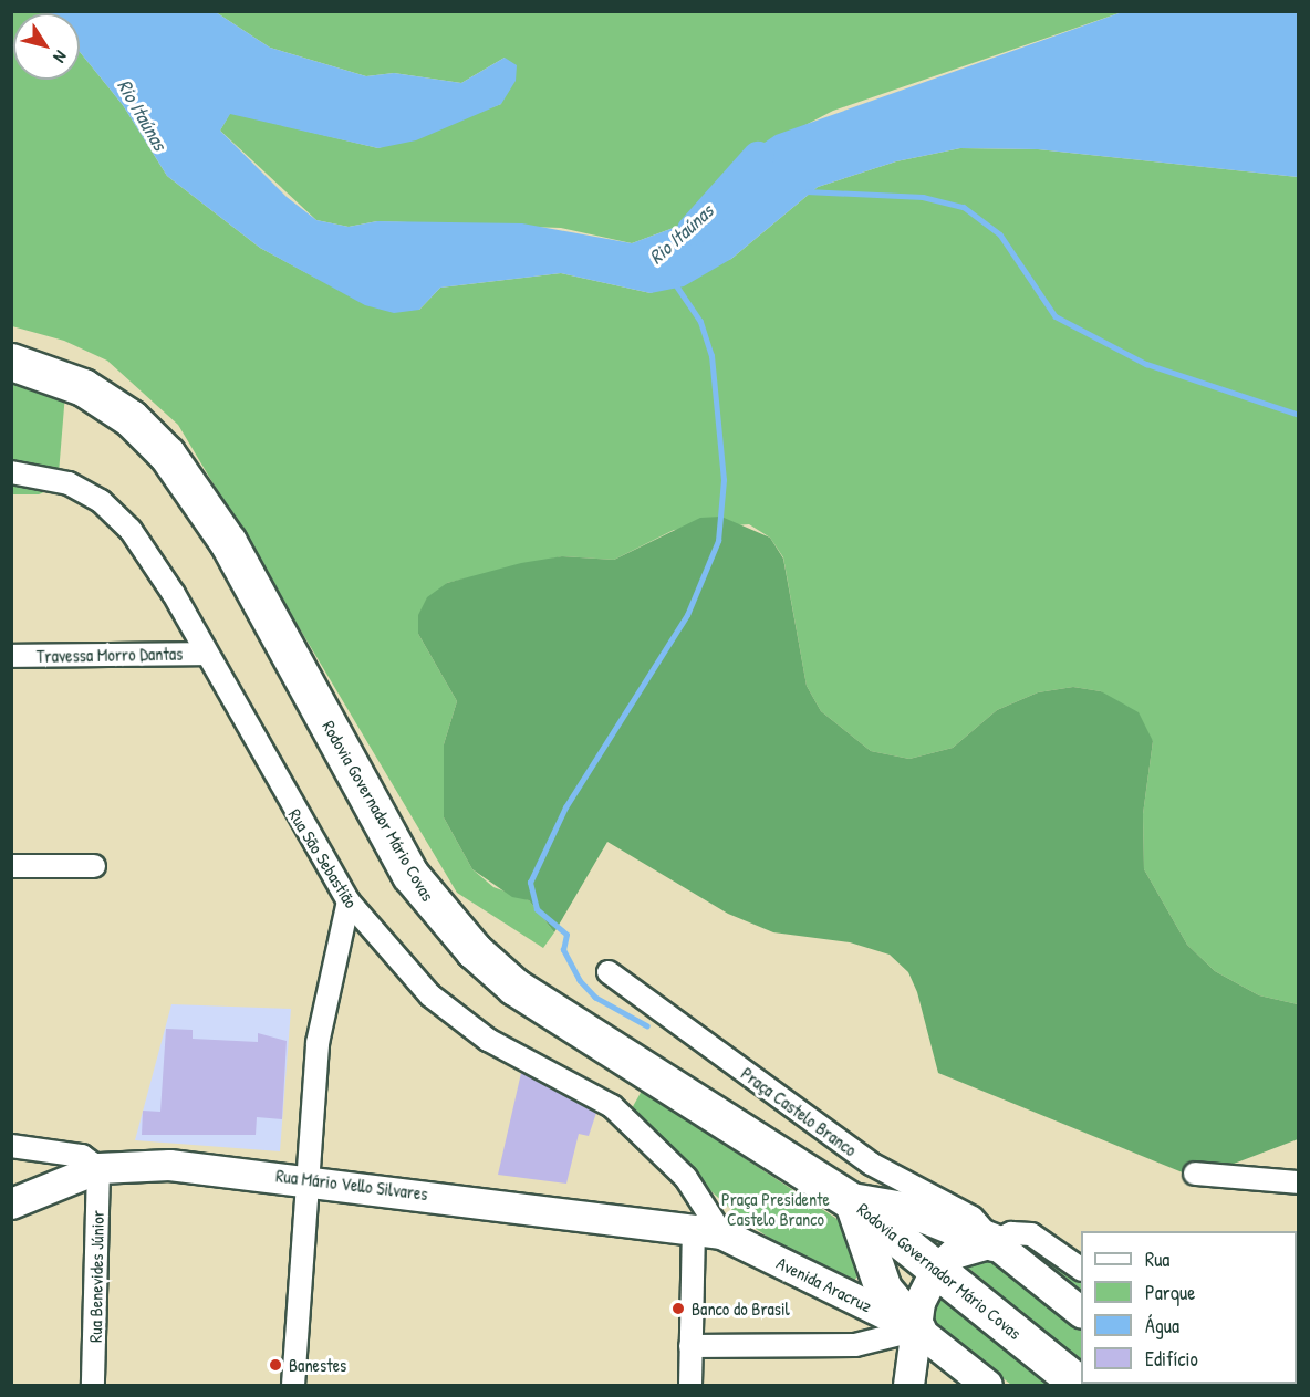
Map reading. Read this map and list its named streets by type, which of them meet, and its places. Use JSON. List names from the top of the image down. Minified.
{"streets":{"highway":["Rodovia Governador Mário Covas"],"main road":["Praça Castelo Branco","Rua Mário Vello Silvares","Avenida Aracruz"],"street":["Travessa Morro Dantas","Rua São Sebastião","Rua Benevides Júnior"]},"crossings":[["Travessa Morro Dantas","Rua São Sebastião"],["Rua São Sebastião","Rua Mário Vello Silvares"],["Rua São Sebastião","Avenida Aracruz"],["Rua Mário Vello Silvares","Rua Benevides Júnior"],["Rua Mário Vello Silvares","Avenida Aracruz"]],"water":["Rio Itaúnas"],"parks":["Praça Presidente Castelo Branco"],"places":["Banco do Brasil","Banestes"],"legend":["Rua","Parque","Água","Edifício"],"north":"bottom right"}
